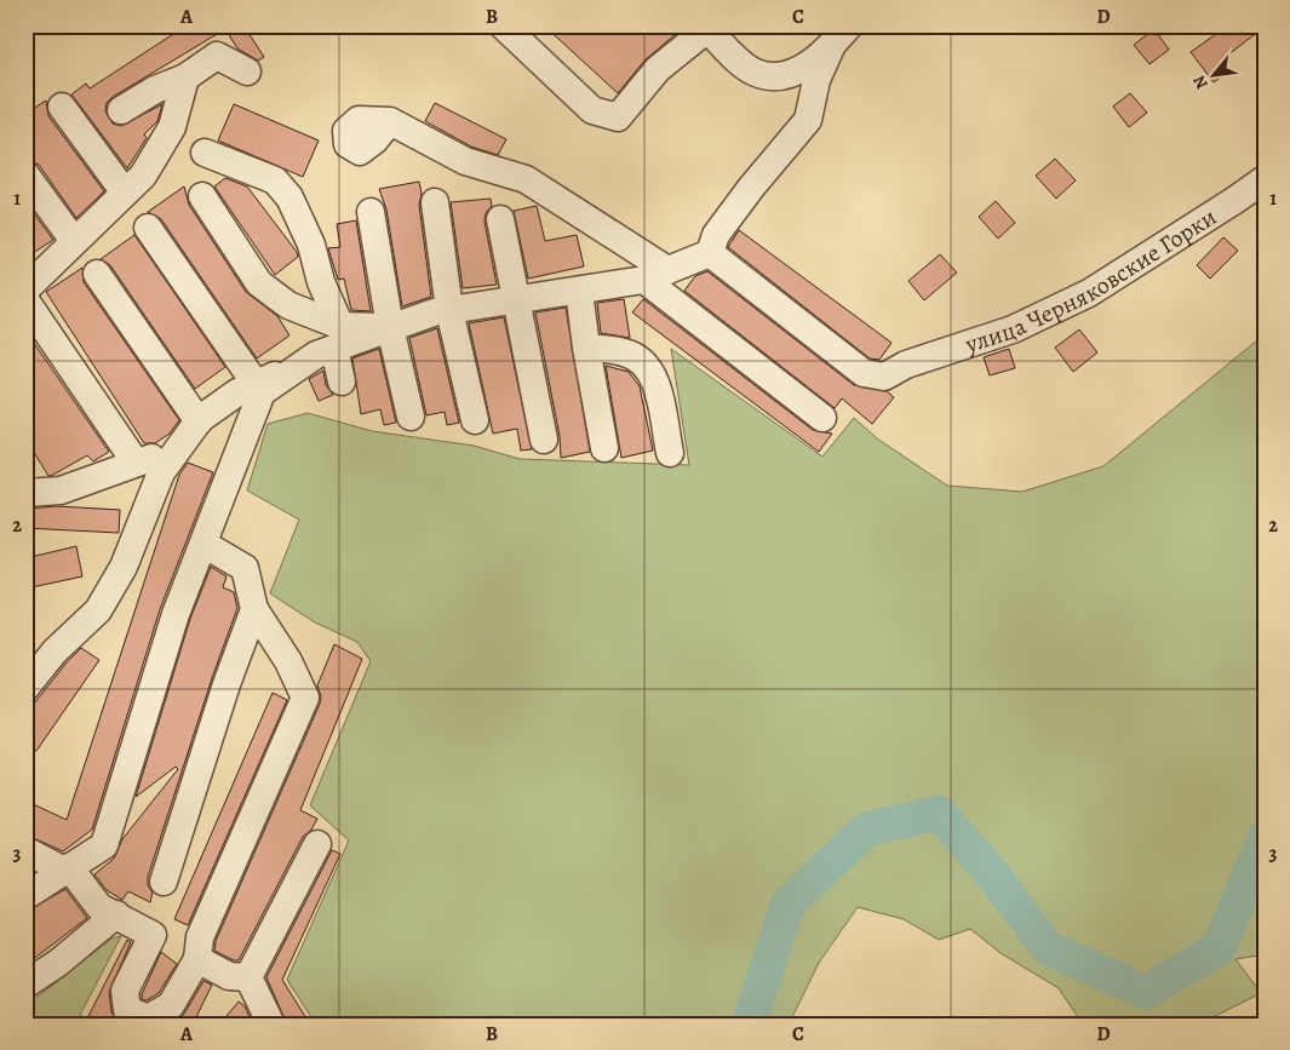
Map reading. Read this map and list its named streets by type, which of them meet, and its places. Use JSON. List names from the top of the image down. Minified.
{"streets":{"street":["улица Черняковские Горки"]},"north":"bottom left","grid":{"columns":["A","B","C","D"],"rows":["1","2","3"]}}
